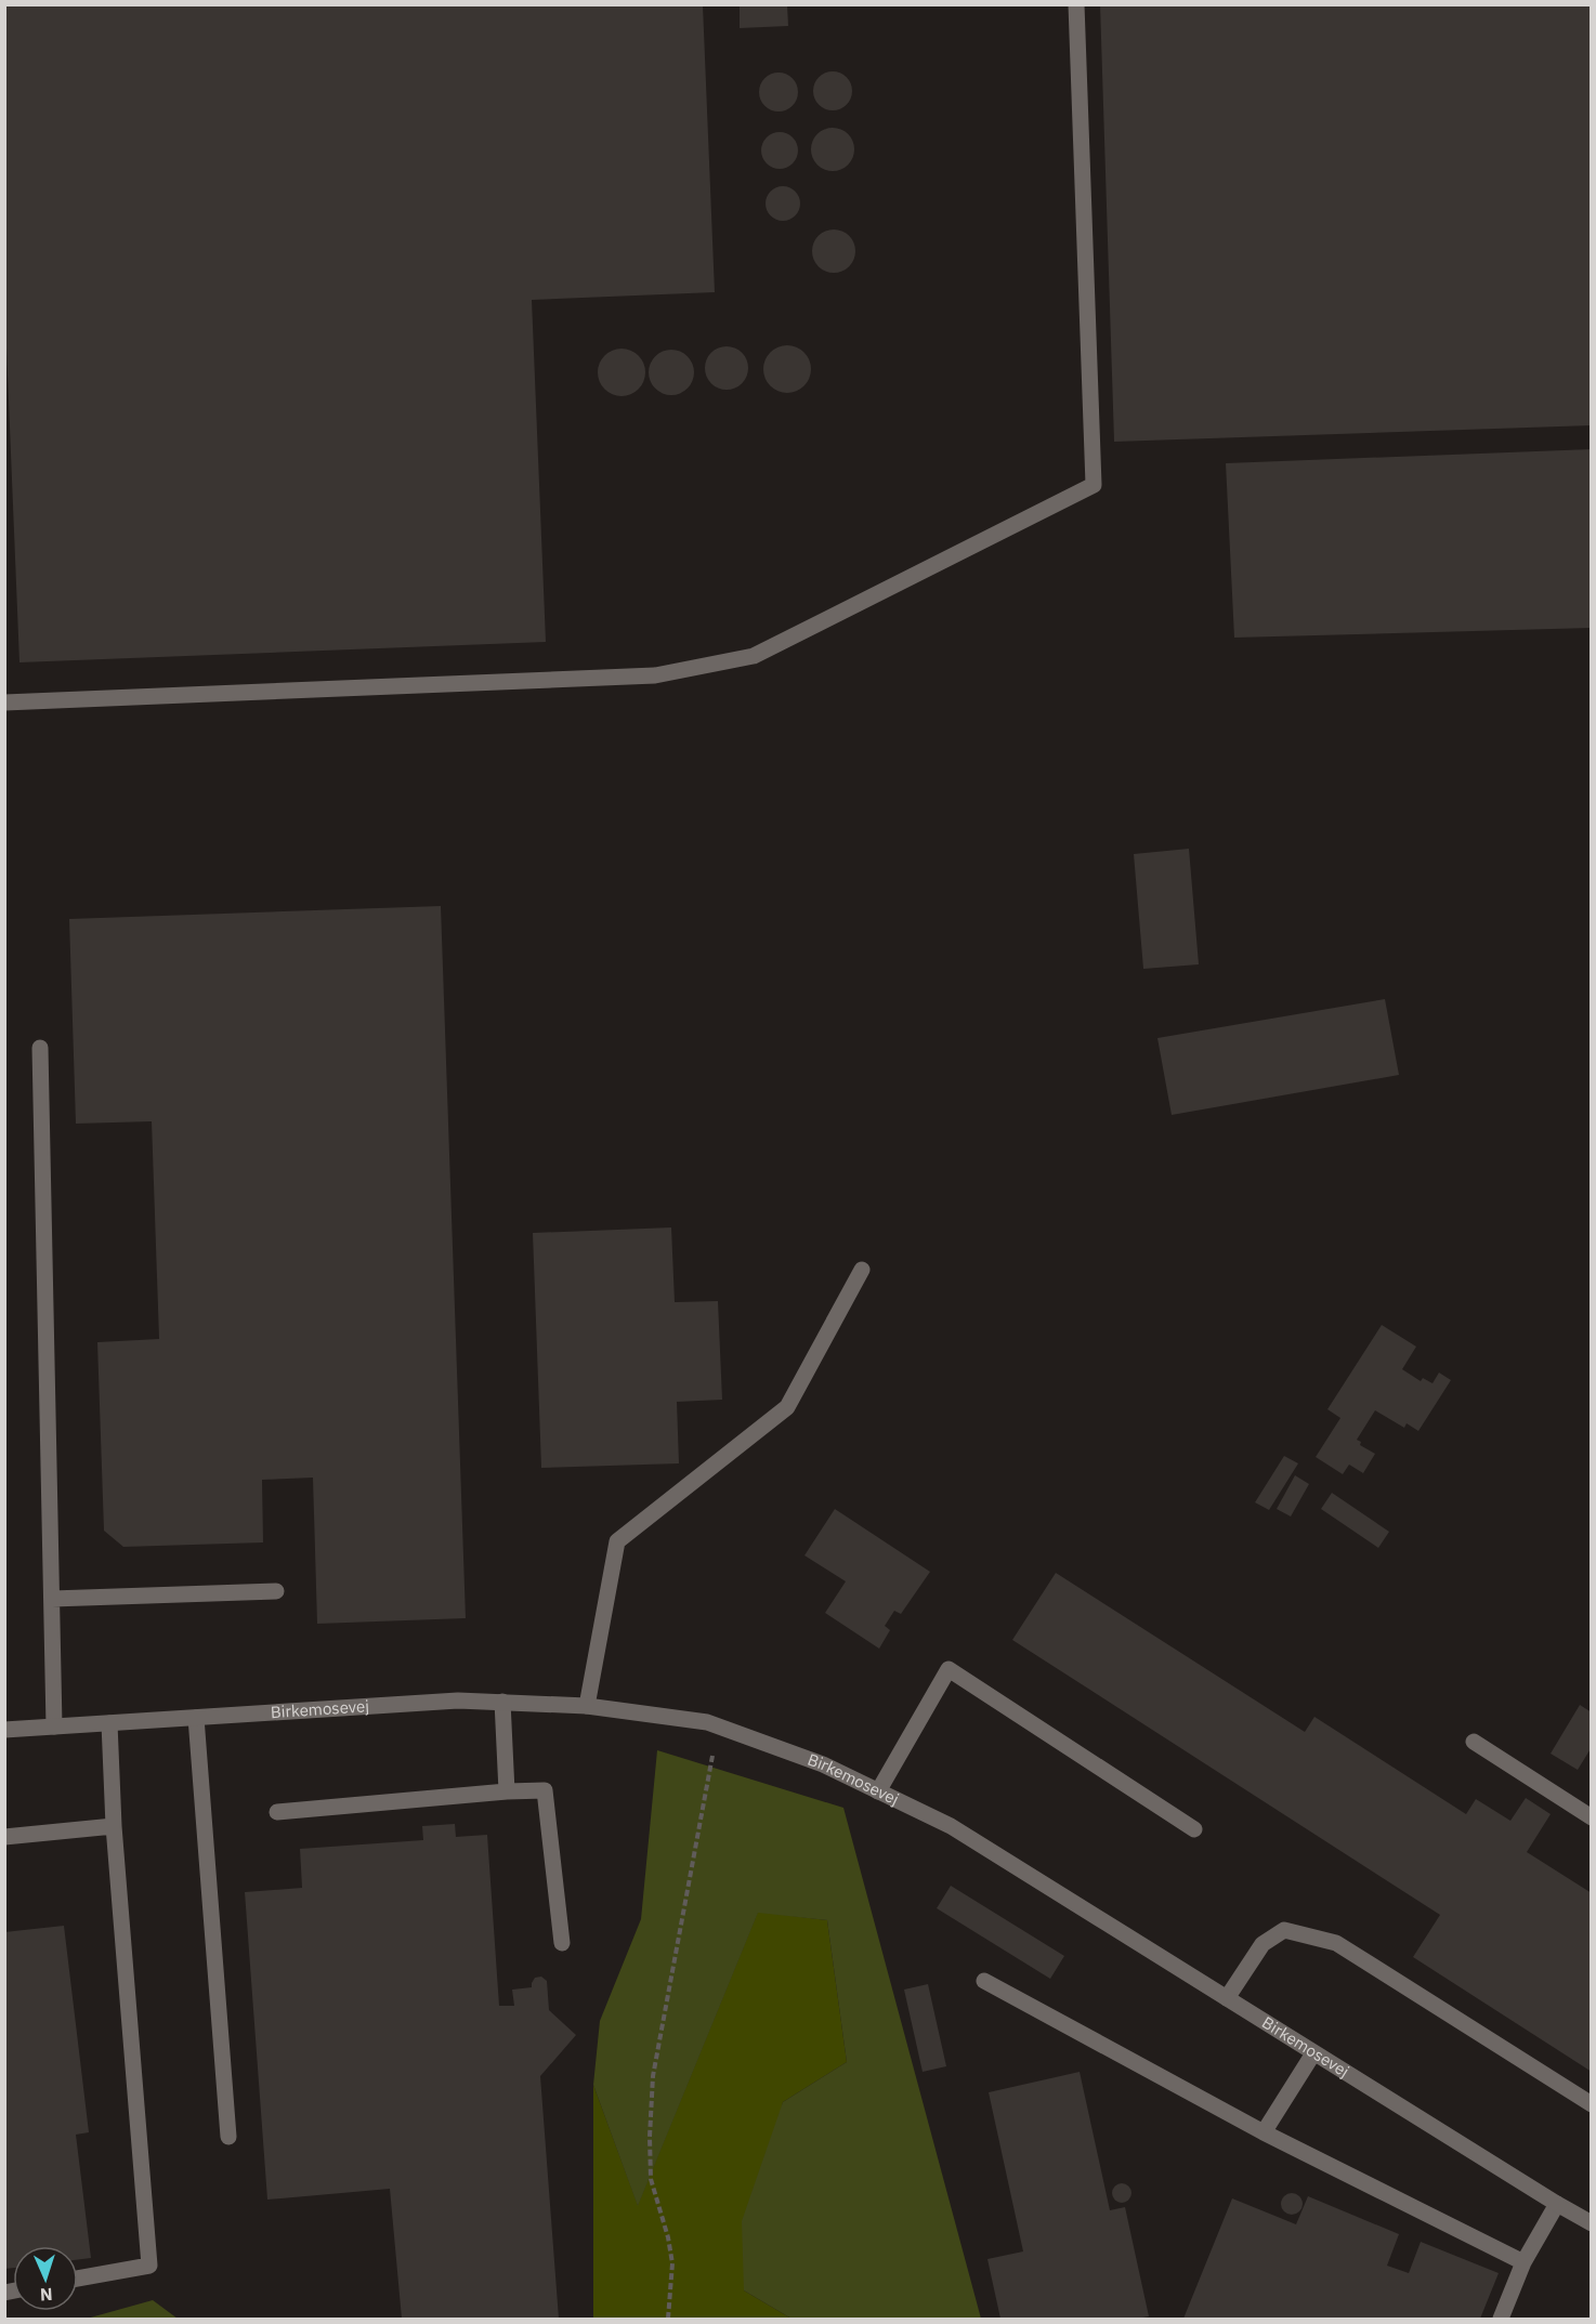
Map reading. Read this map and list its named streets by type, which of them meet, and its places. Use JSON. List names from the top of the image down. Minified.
{"streets":{"street":["Birkemosevej"]},"north":"bottom"}
